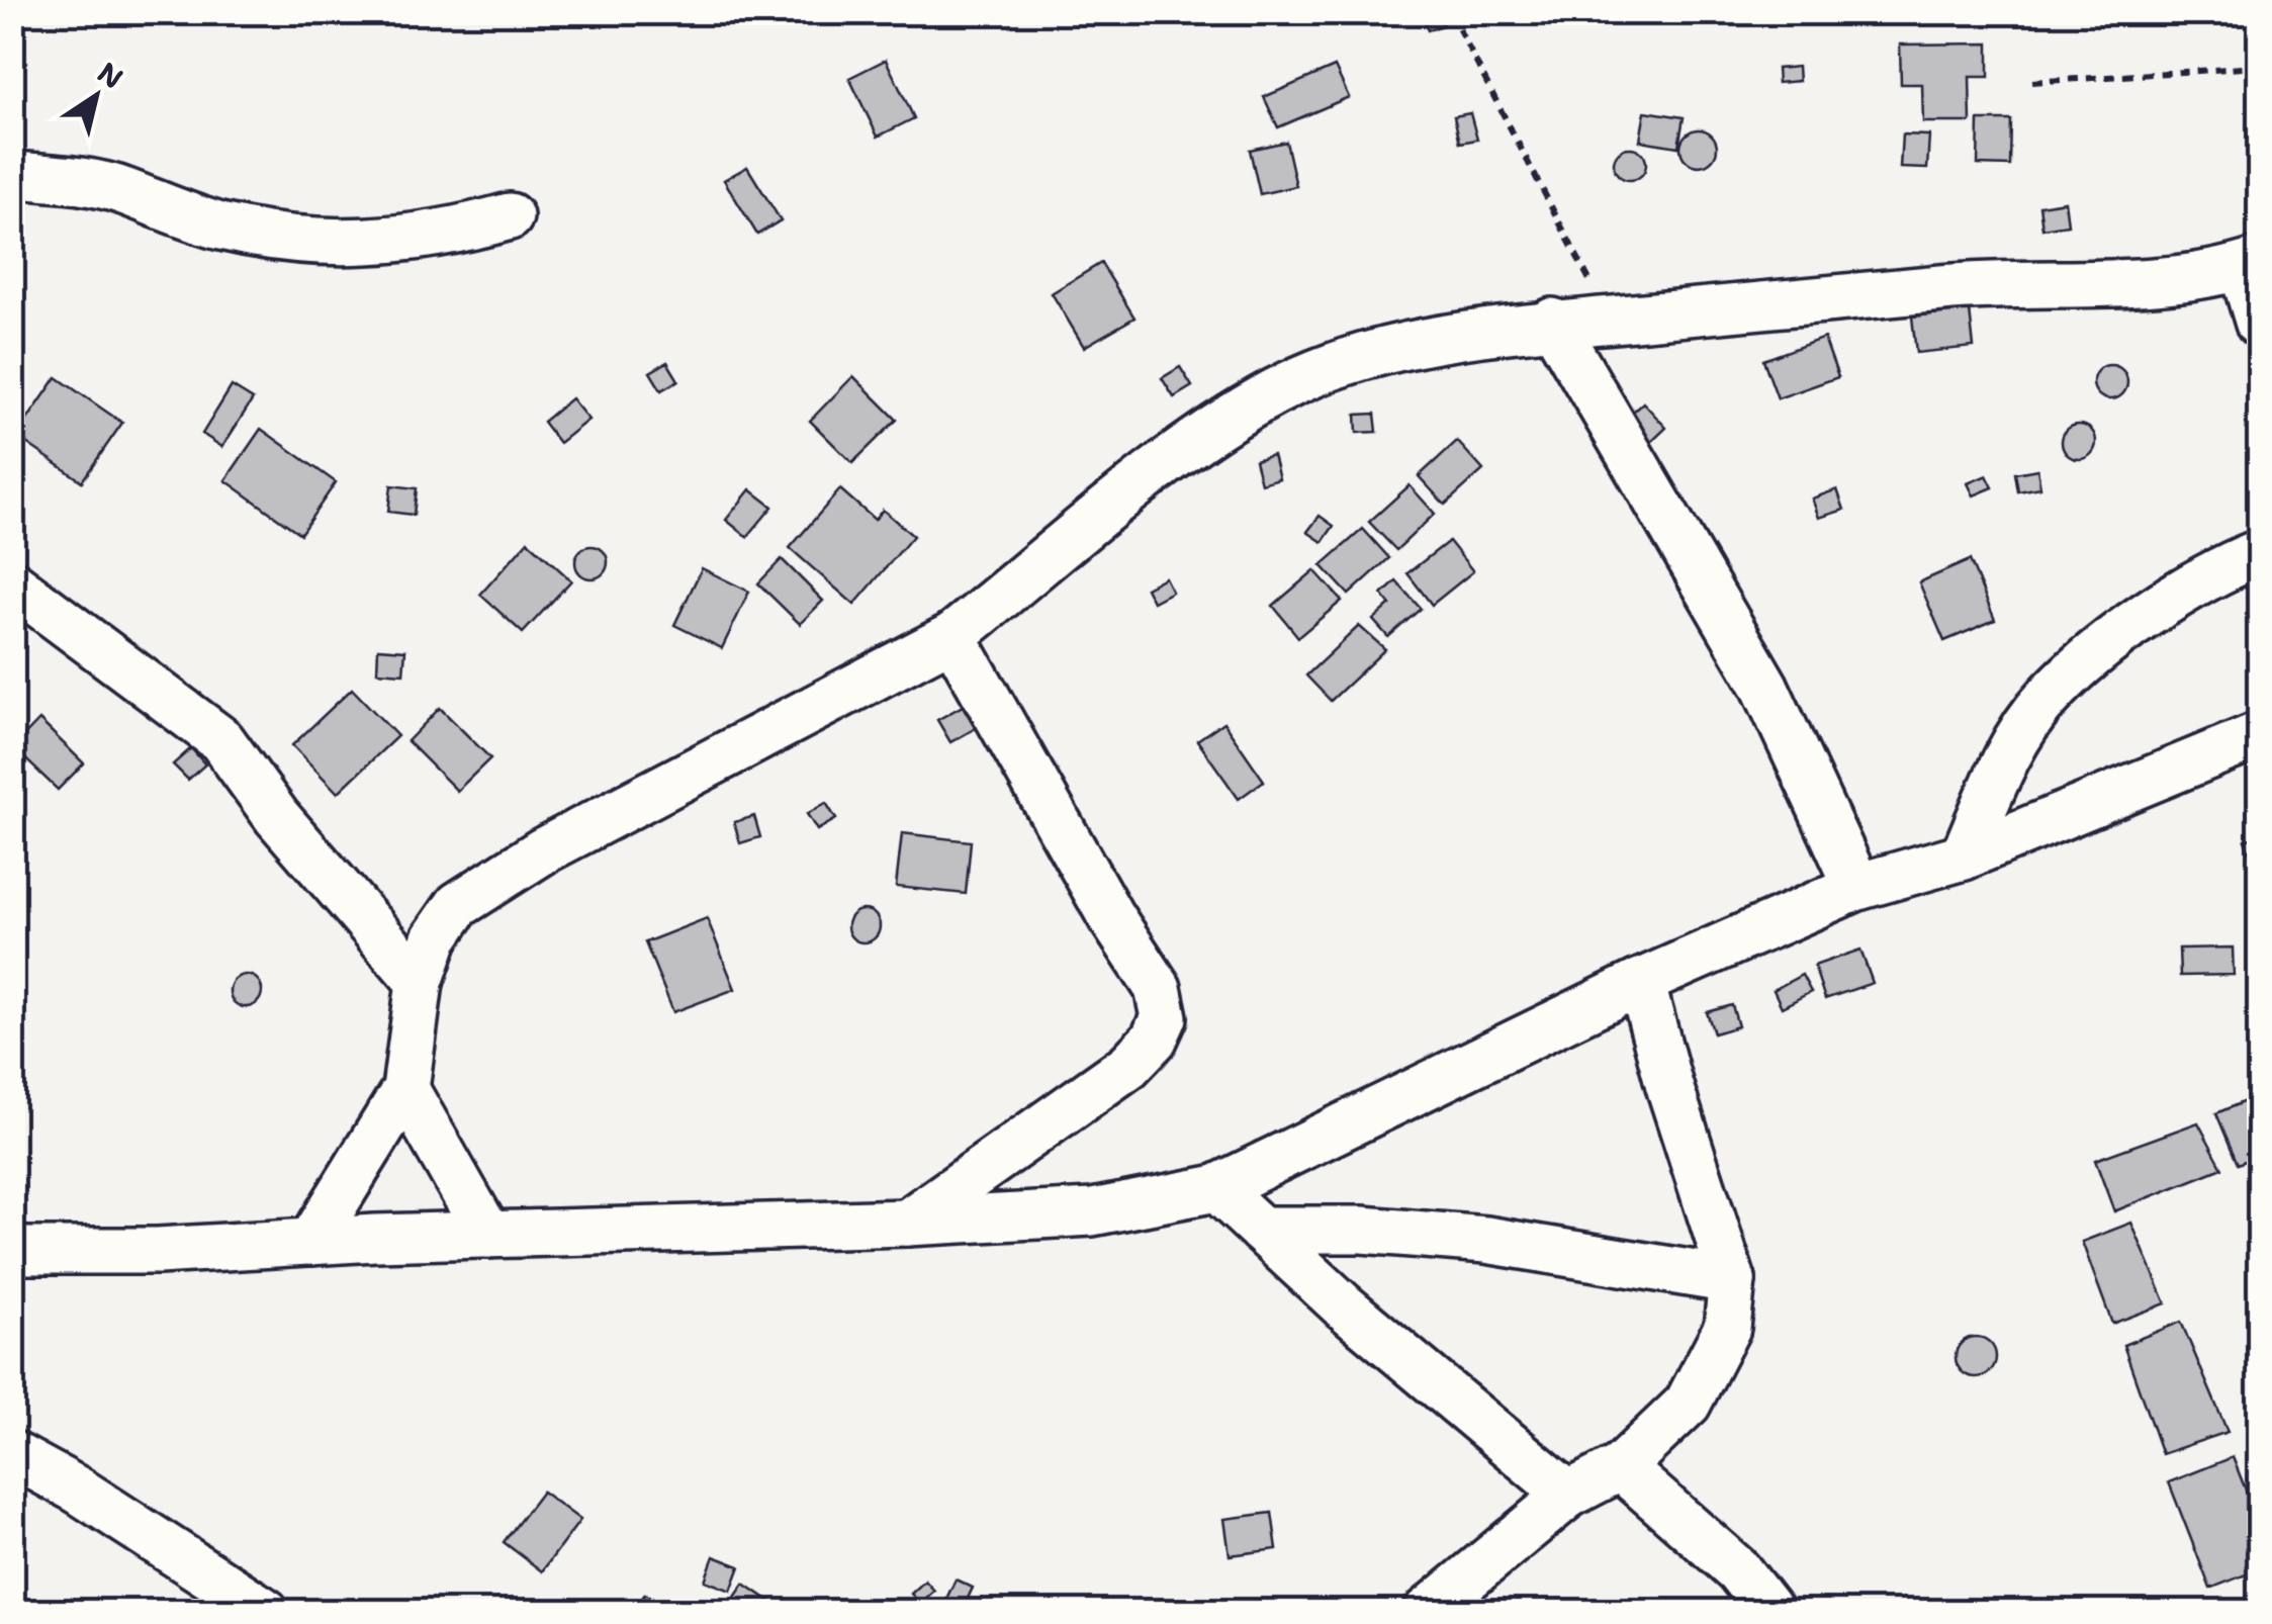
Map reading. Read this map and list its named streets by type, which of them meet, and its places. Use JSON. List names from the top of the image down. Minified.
{"north":"top right"}
